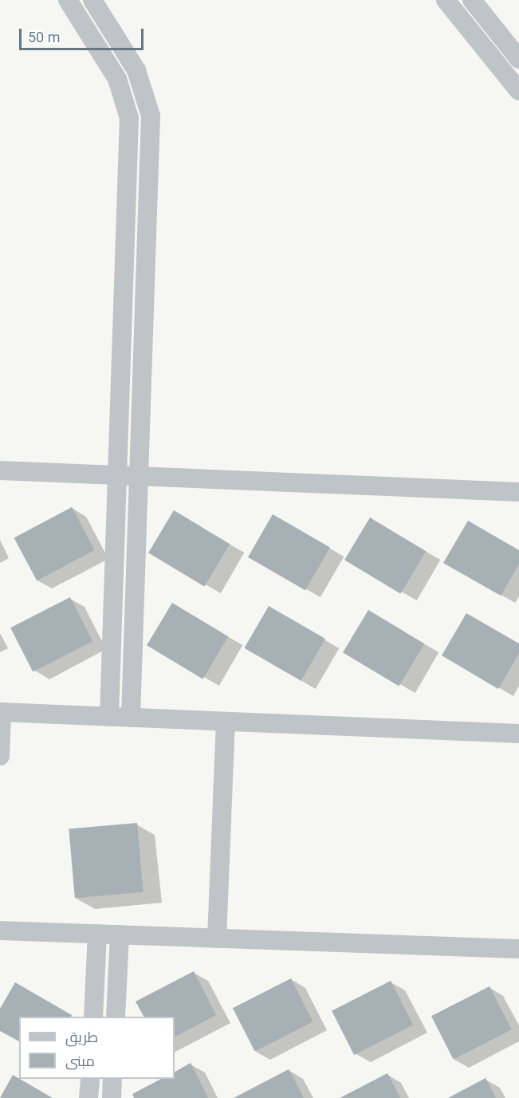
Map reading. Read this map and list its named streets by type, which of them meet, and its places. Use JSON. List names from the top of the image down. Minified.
{"legend":["طريق","مبنى"],"scale_bar":"50 m"}
